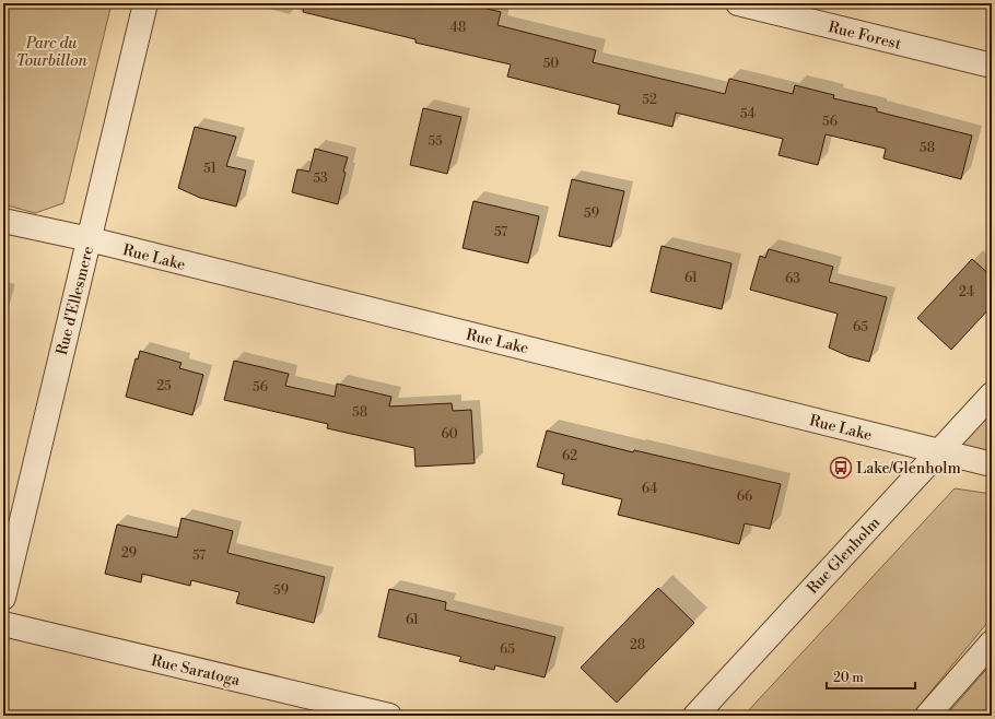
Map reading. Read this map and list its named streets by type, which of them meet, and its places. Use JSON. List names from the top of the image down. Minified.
{"streets":{"street":["Rue Forest","Rue Lake","Rue d'Ellesmere","Rue Glenholm","Rue Saratoga"]},"crossings":[["Rue Lake","Rue d'Ellesmere"],["Rue Lake","Rue Glenholm"]],"parks":["Parc du Tourbillon"],"places":{"bus stop":["Lake/Glenholm"]},"house_numbers":["48","50","52","54","56","55","58","51","53","59","57","61","63","24","65","25","56","58","60","62","64","66","29","57","59","61","28","65"],"scale_bar":"20 m"}
